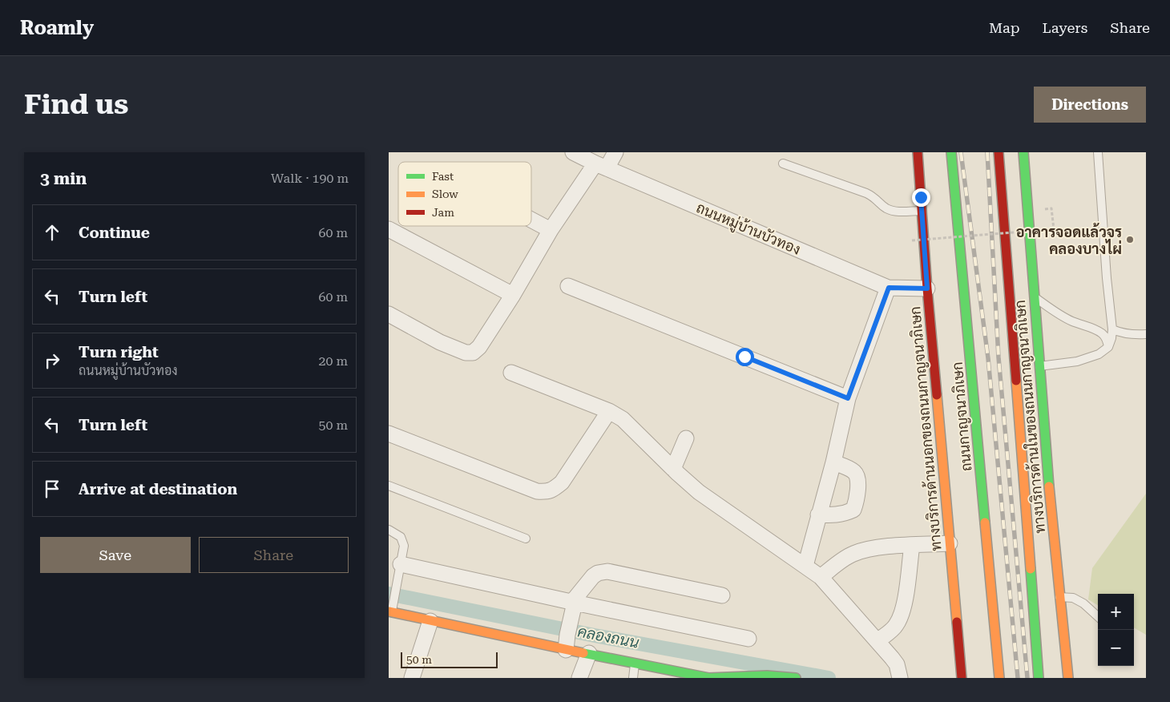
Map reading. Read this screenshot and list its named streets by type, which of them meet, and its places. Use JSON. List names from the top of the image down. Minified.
{"streets":{"main road":["ถนนกาญจนาภิเษก","ทางบริการด้านในของถนนกาญจนาภิเษก","ทางบริการด้านนอกของถนนกาญจนาภิเษก"],"street":["ถนนหมู่บ้านบัวทอง"]},"crossings":[["ถนนหมู่บ้านบัวทอง","ทางบริการด้านนอกของถนนกาญจนาภิเษก"]],"water":["คลองถนน"],"places":["อาคารจอดแล้วจร คลองบางไผ่"],"legend":["Fast","Slow","Jam"],"scale_bar":"50 m","page":{"header":"Roamly","nav":["Map","Layers","Share"],"buttons":["Directions",["Save","Share"]],"title":"Find us","heading":["3 min","Walk · 190 m"],"list":[["Continue","60 m"],["Turn left","60 m"],["Turn right","ถนนหมู่บ้านบัวทอง","20 m"],["Turn left","50 m"],"Arrive at destination"],"map_buttons":["+","−"],"scale":"50 m"}}
